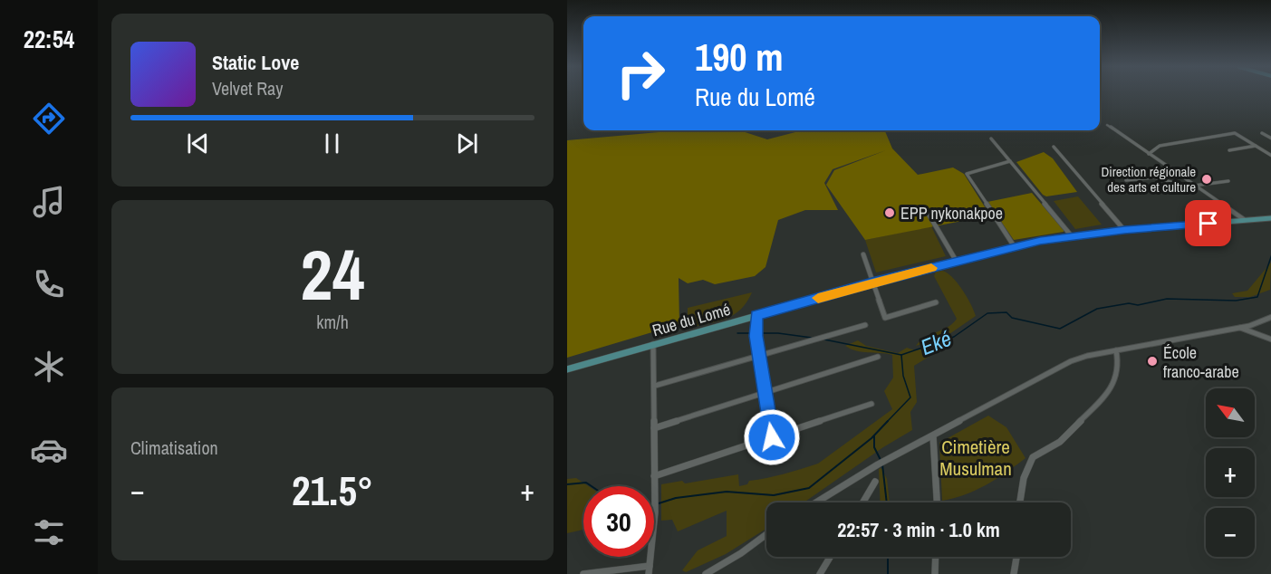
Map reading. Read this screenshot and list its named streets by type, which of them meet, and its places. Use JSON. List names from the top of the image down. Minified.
{"streets":{"main road":["Rue du Lomé"]},"water":["Eké"],"parks":["Cimetière Musulman"],"places":["Direction régionale des arts et culture","EPP nykonakpoe","École franco-arabe"],"north":"top left","page":{"tabs":"22:54","turn":["190 m","Rue du Lomé"],"song":["Static Love","Velvet Ray"],"tile":[["24","km/h"],"Climatisation"],"map_buttons":["+","−"],"heat":["−","21.5°","+"],"limit":"30","trip":"22:57 · 3 min · 1.0 km"}}
